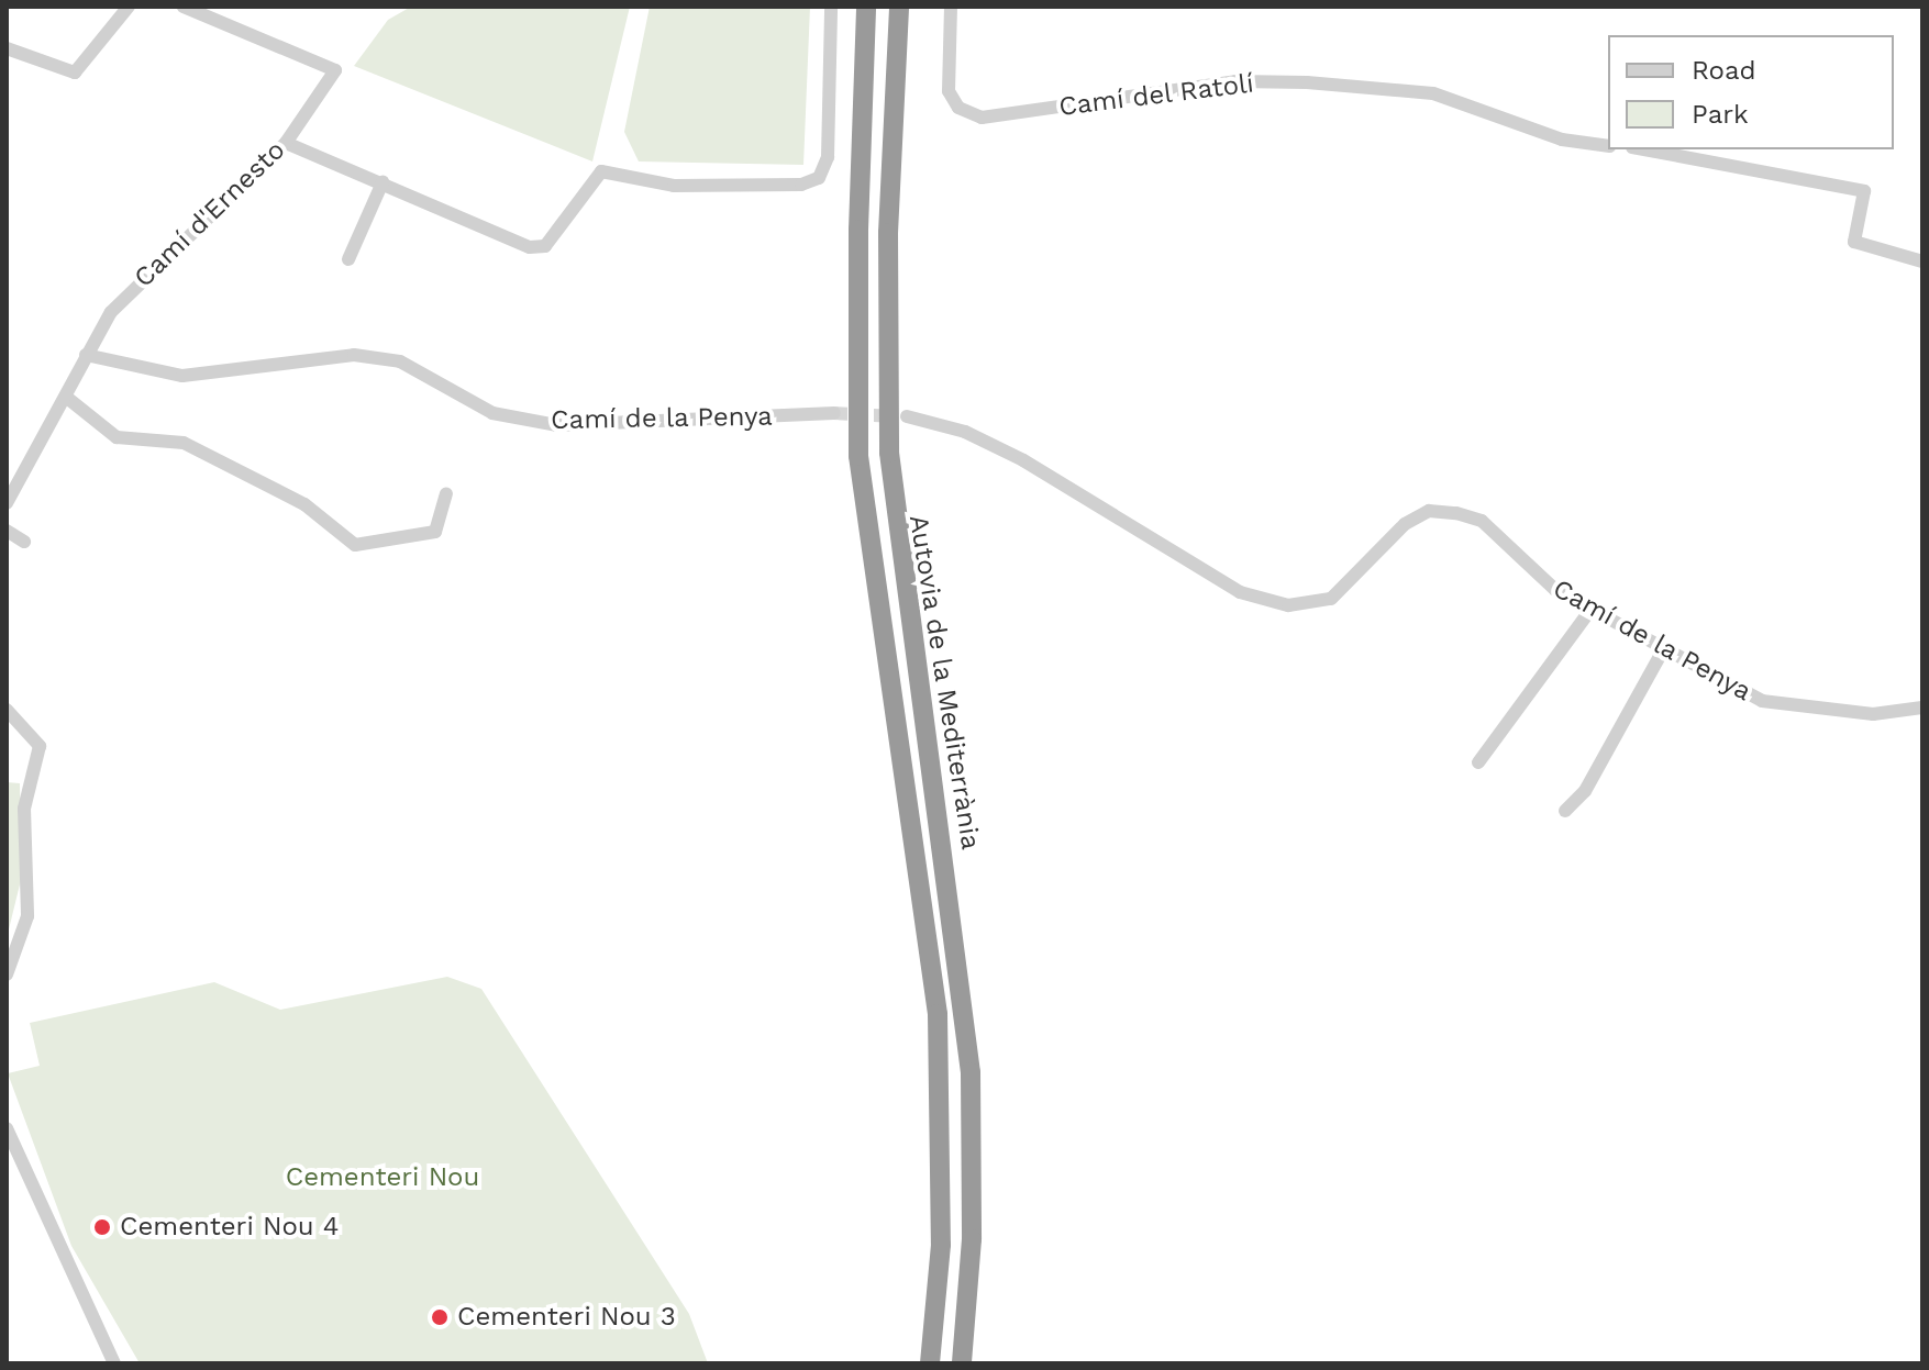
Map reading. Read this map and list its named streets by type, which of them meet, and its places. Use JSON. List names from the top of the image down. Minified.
{"streets":{"highway":["Autovia de la Mediterrània"],"street":["Camí del Ratolí","Camí d'Ernesto","Camí de la Penya"]},"crossings":[["Camí d'Ernesto","Camí de la Penya"]],"parks":["Cementeri Nou"],"places":["Cementeri Nou 4","Cementeri Nou 3"],"legend":["Road","Park"]}
